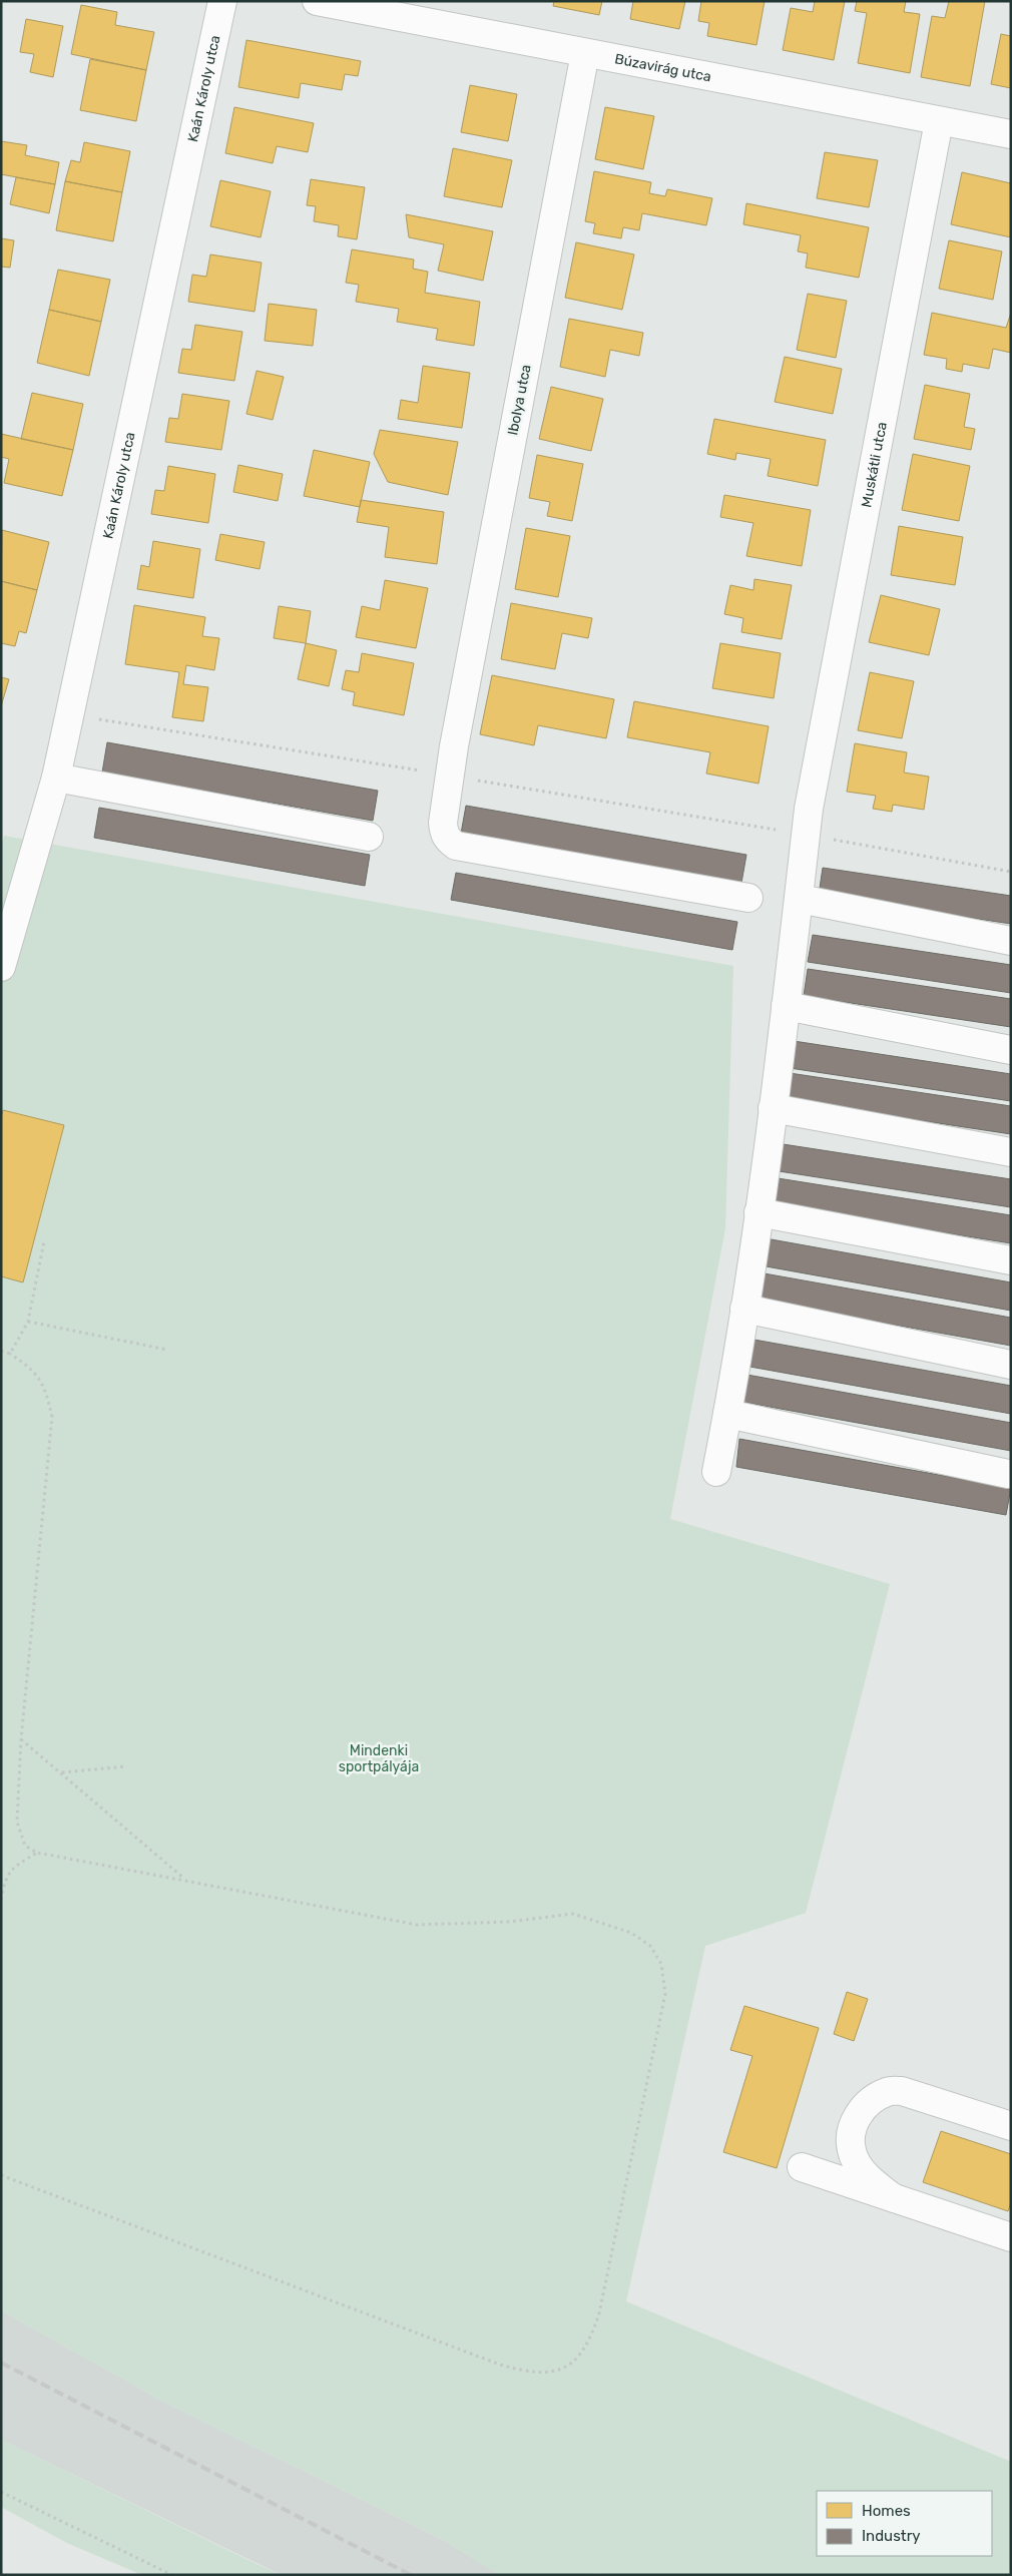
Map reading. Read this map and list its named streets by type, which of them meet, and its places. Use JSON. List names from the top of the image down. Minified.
{"streets":{"street":["Búzavirág utca","Kaán Károly utca","Ibolya utca","Muskátli utca"]},"crossings":[["Búzavirág utca","Ibolya utca"],["Búzavirág utca","Muskátli utca"]],"parks":["Mindenki sportpályája"],"legend":["Homes","Industry"]}
